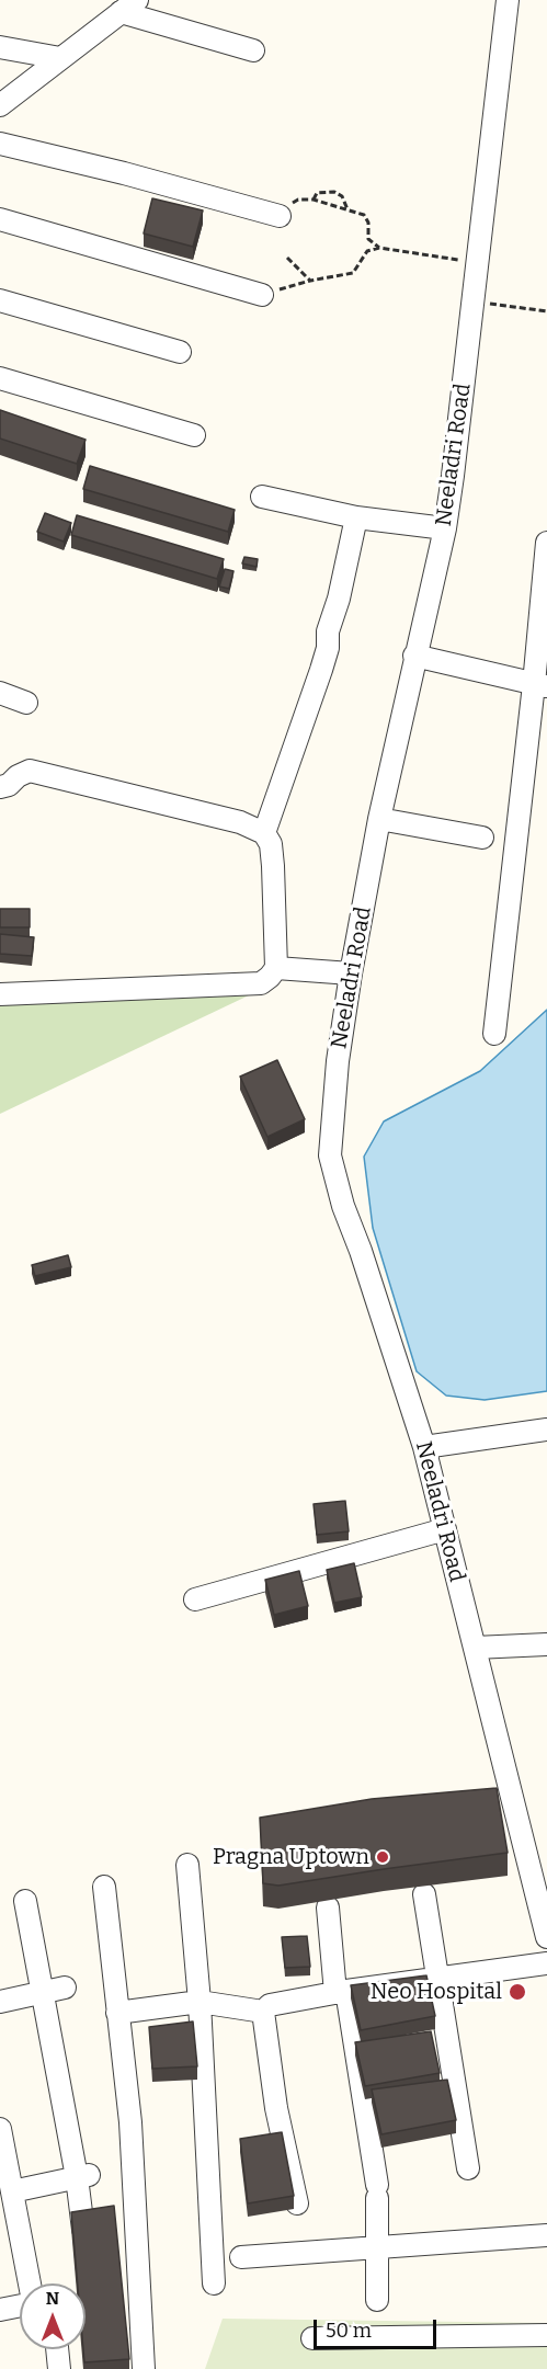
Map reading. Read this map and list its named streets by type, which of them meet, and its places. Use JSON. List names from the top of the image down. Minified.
{"streets":{"street":["Neeladri Road"]},"places":["Pragna Uptown","Neo Hospital"],"scale_bar":"50 m","north":"top"}
